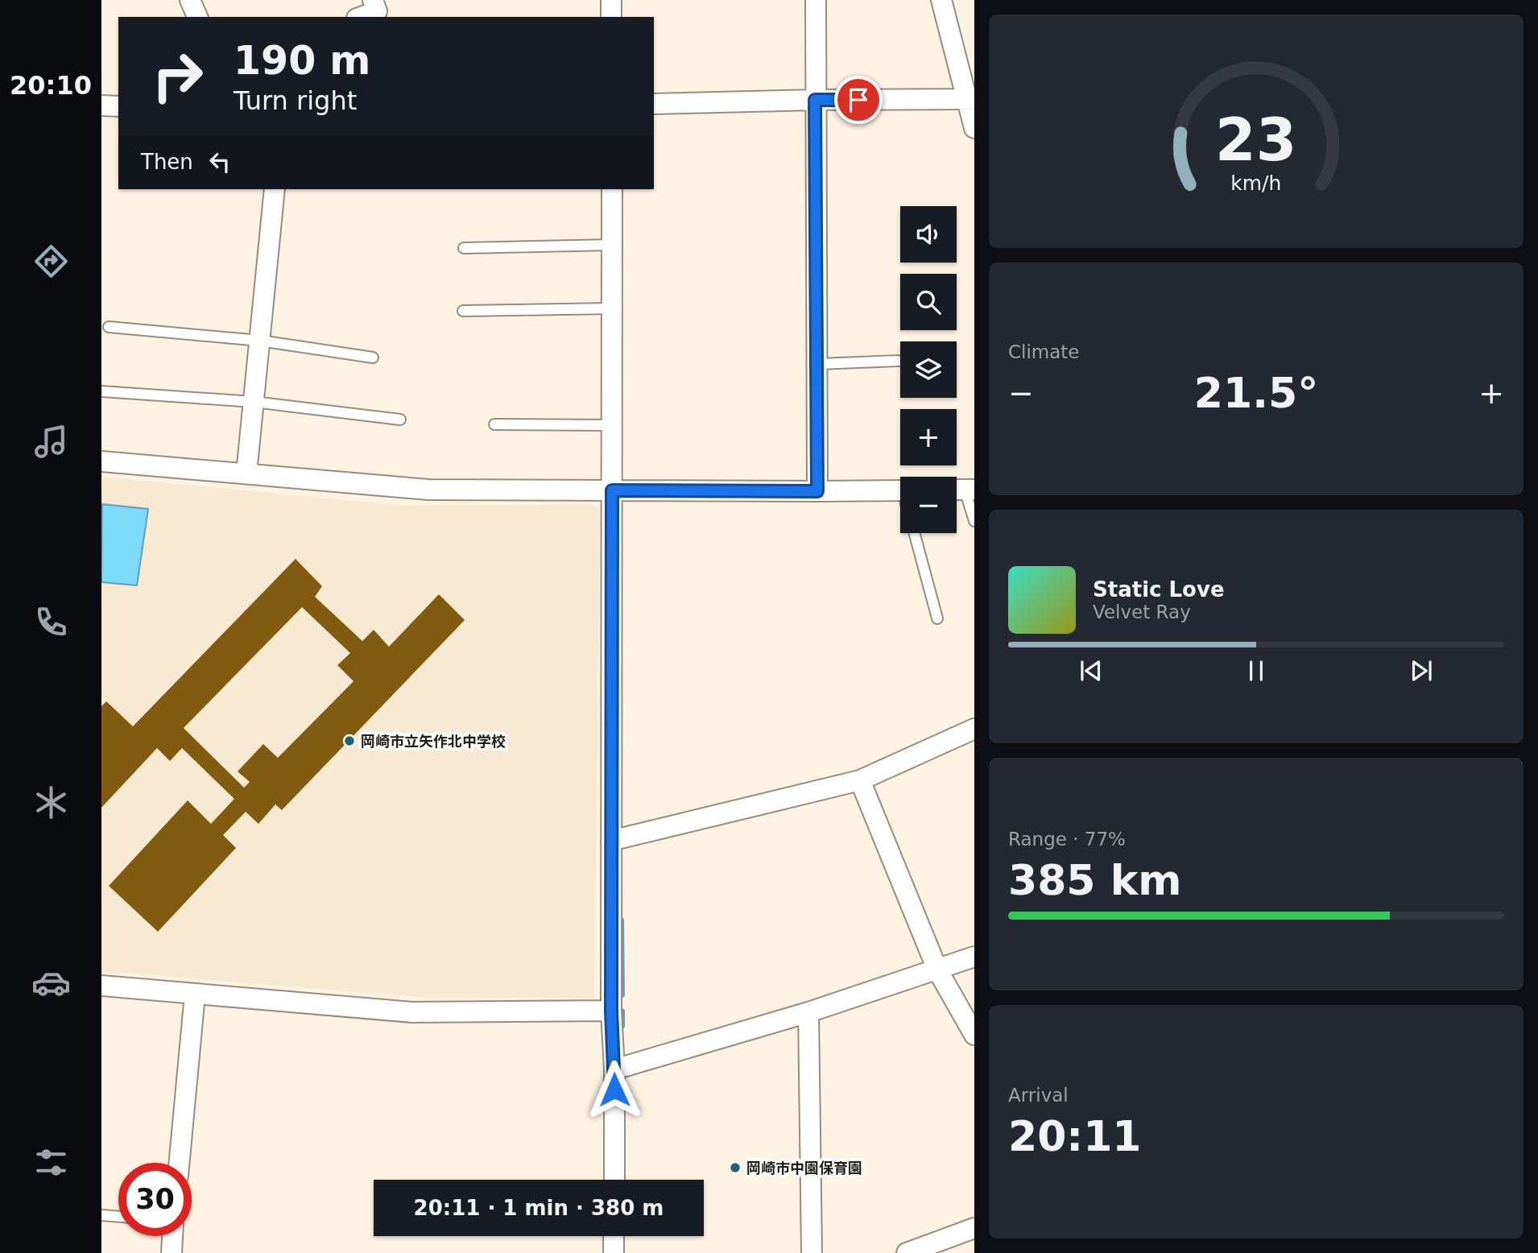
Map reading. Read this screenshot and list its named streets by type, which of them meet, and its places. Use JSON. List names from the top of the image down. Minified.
{"places":["岡崎市立矢作北中学校","岡崎市中園保育園"],"page":{"tabs":"20:10","turn":["190 m","Turn right"],"then":"Then","map_buttons":["+","−"],"tile":["Climate",["Range · 77%","385 km"],["Arrival","20:11"]],"heat":["−","21.5°","+"],"song":["Static Love","Velvet Ray"],"limit":"30","trip":"20:11 · 1 min · 380 m","gauge":["23","km/h"]}}
